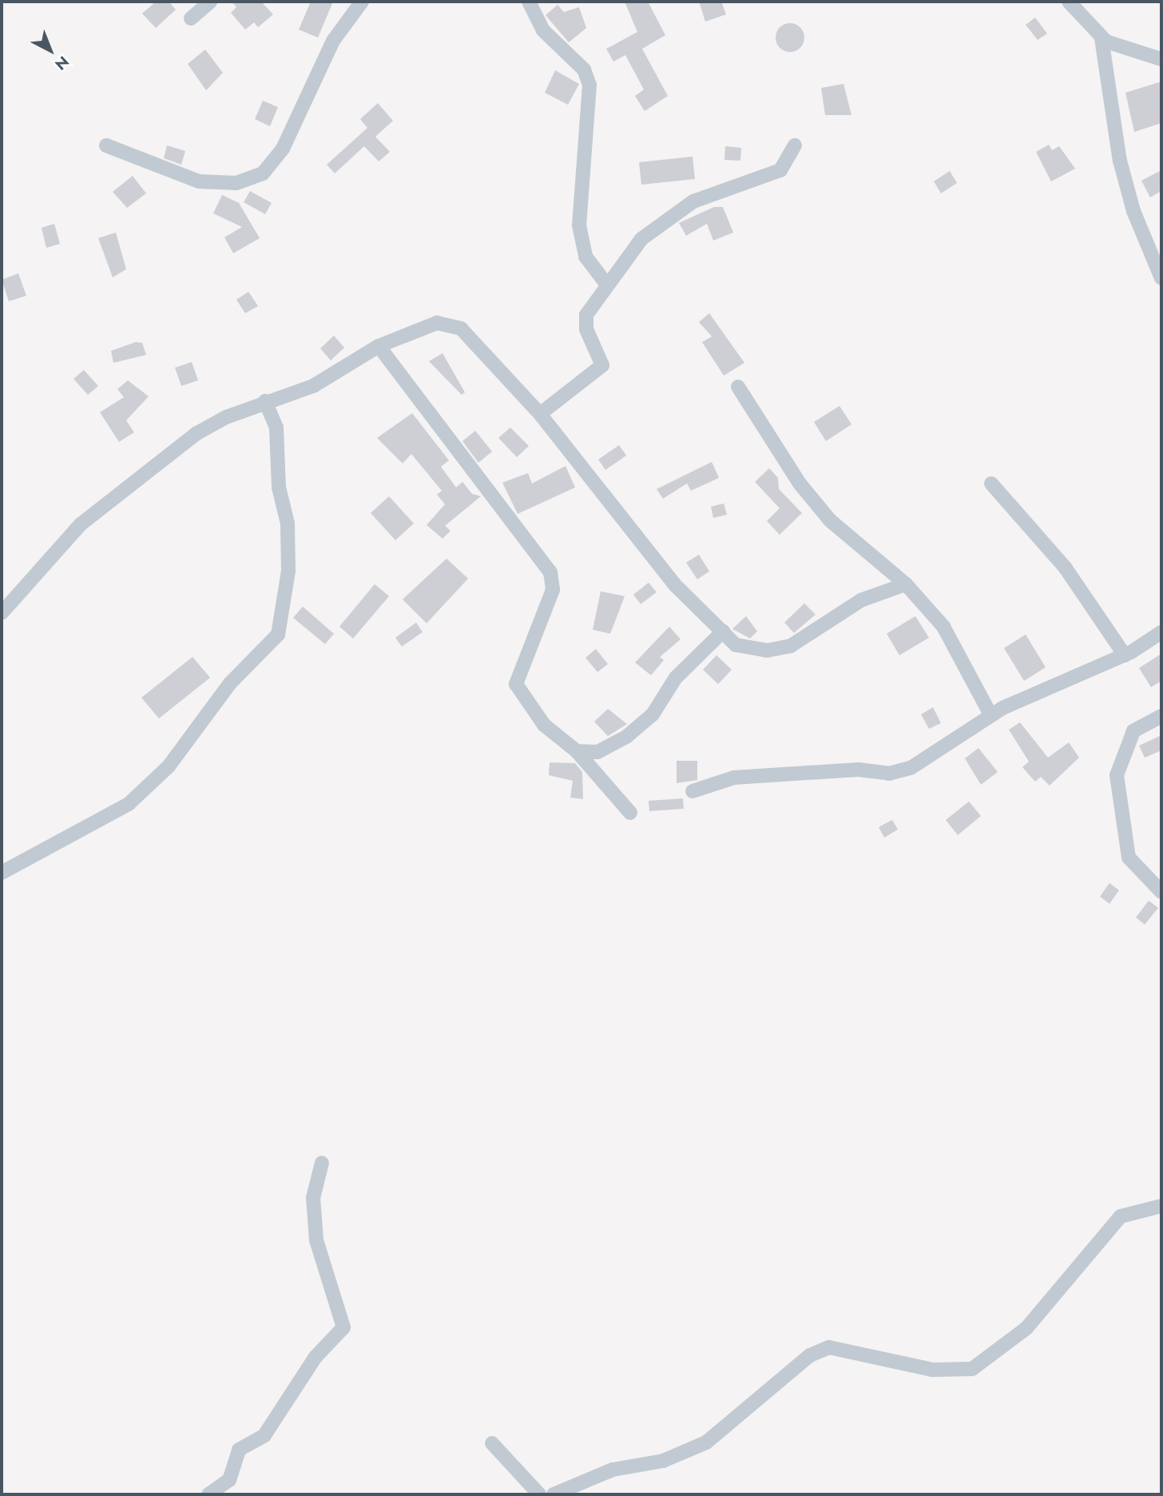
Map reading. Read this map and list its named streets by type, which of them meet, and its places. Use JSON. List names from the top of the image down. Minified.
{"north":"bottom right"}
